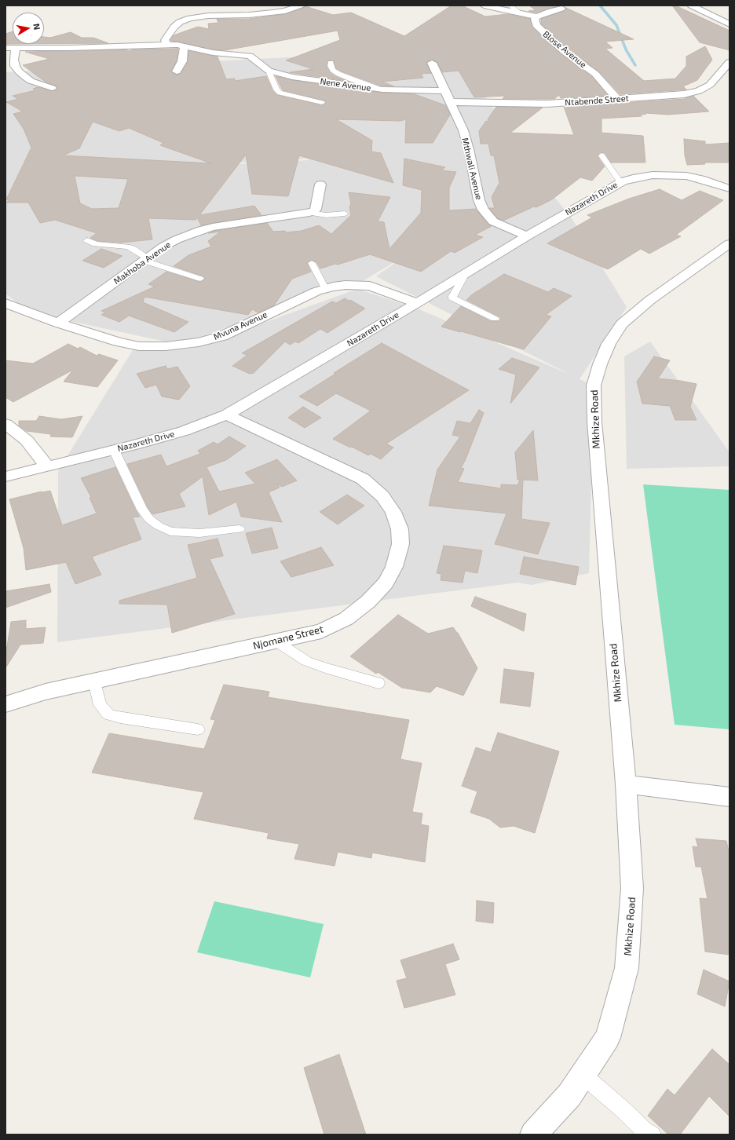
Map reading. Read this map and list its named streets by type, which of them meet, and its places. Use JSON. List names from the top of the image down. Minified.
{"streets":{"street":["Blose Avenue","Nene Avenue","Ntabende Street","Mthwali Avenue","Nazareth Drive","Makhoba Avenue","Mvuna Avenue","Mkhize Road","Njomane Street"]},"crossings":[["Blose Avenue","Ntabende Street"],["Nene Avenue","Mthwali Avenue"],["Ntabende Street","Mthwali Avenue"],["Mthwali Avenue","Nazareth Drive"],["Nazareth Drive","Mvuna Avenue"],["Nazareth Drive","Njomane Street"],["Makhoba Avenue","Mvuna Avenue"]],"north":"right"}
